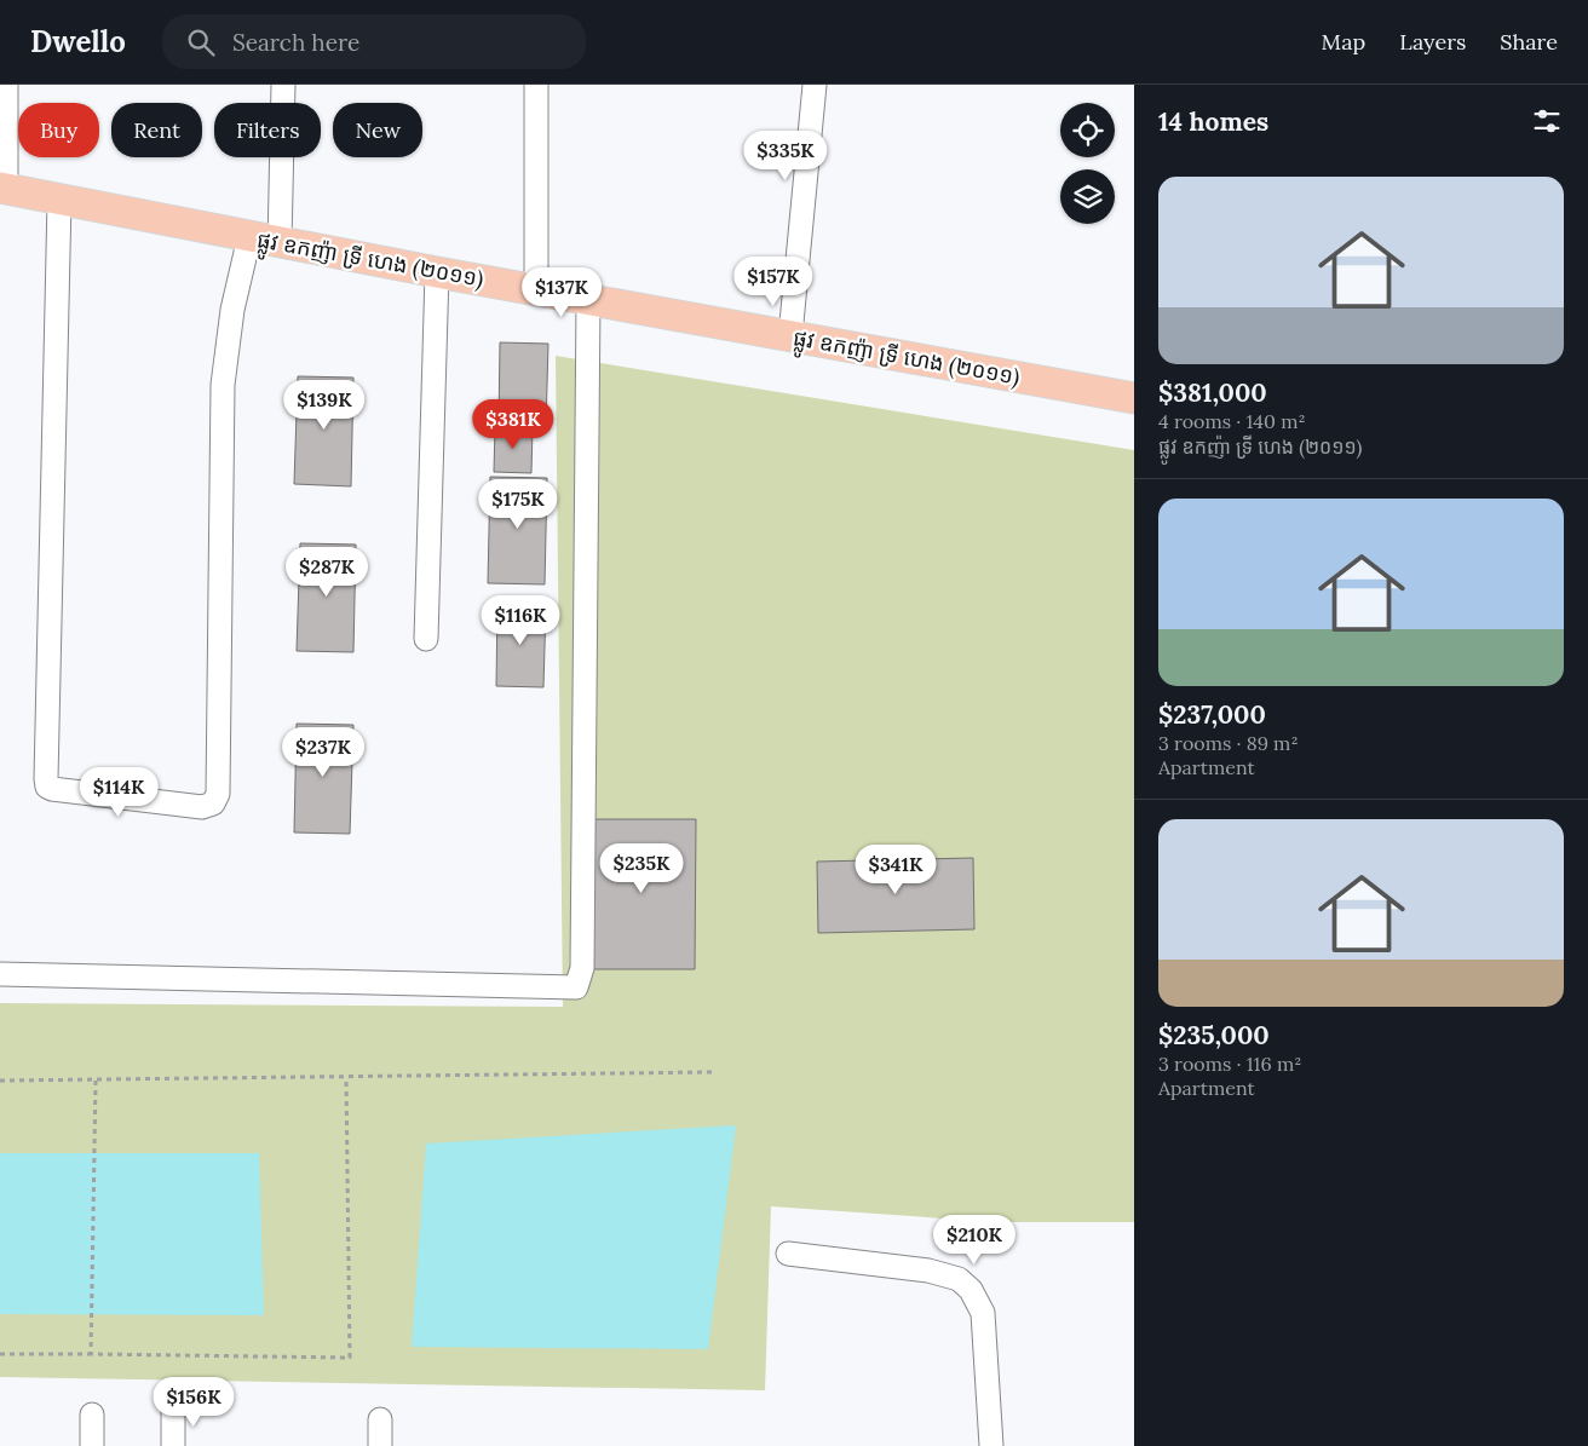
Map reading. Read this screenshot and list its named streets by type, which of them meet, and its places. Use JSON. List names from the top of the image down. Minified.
{"streets":{"main road":["ផ្លូវ ឧកញ៉ា ទ្រី ហេង (២០១១)"]},"page":{"header":"Dwello","search":"Search here","nav":["Map","Layers","Share"],"heading":"14 homes","chip":["Buy","Rent","Filters","New"],"price":["$335K","$157K","$137K","$139K","$381K","$175K","$287K","$116K","$237K","$114K","$235K","$341K","$210K","$156K"],"list":[{"name":"$381,000","note":"4 rooms · 140 m² · ផ្លូវ ឧកញ៉ា ទ្រី ហេង (២០១១)"},{"name":"$237,000","note":"3 rooms · 89 m² · Apartment"},{"name":"$235,000","note":"3 rooms · 116 m² · Apartment"}]}}
